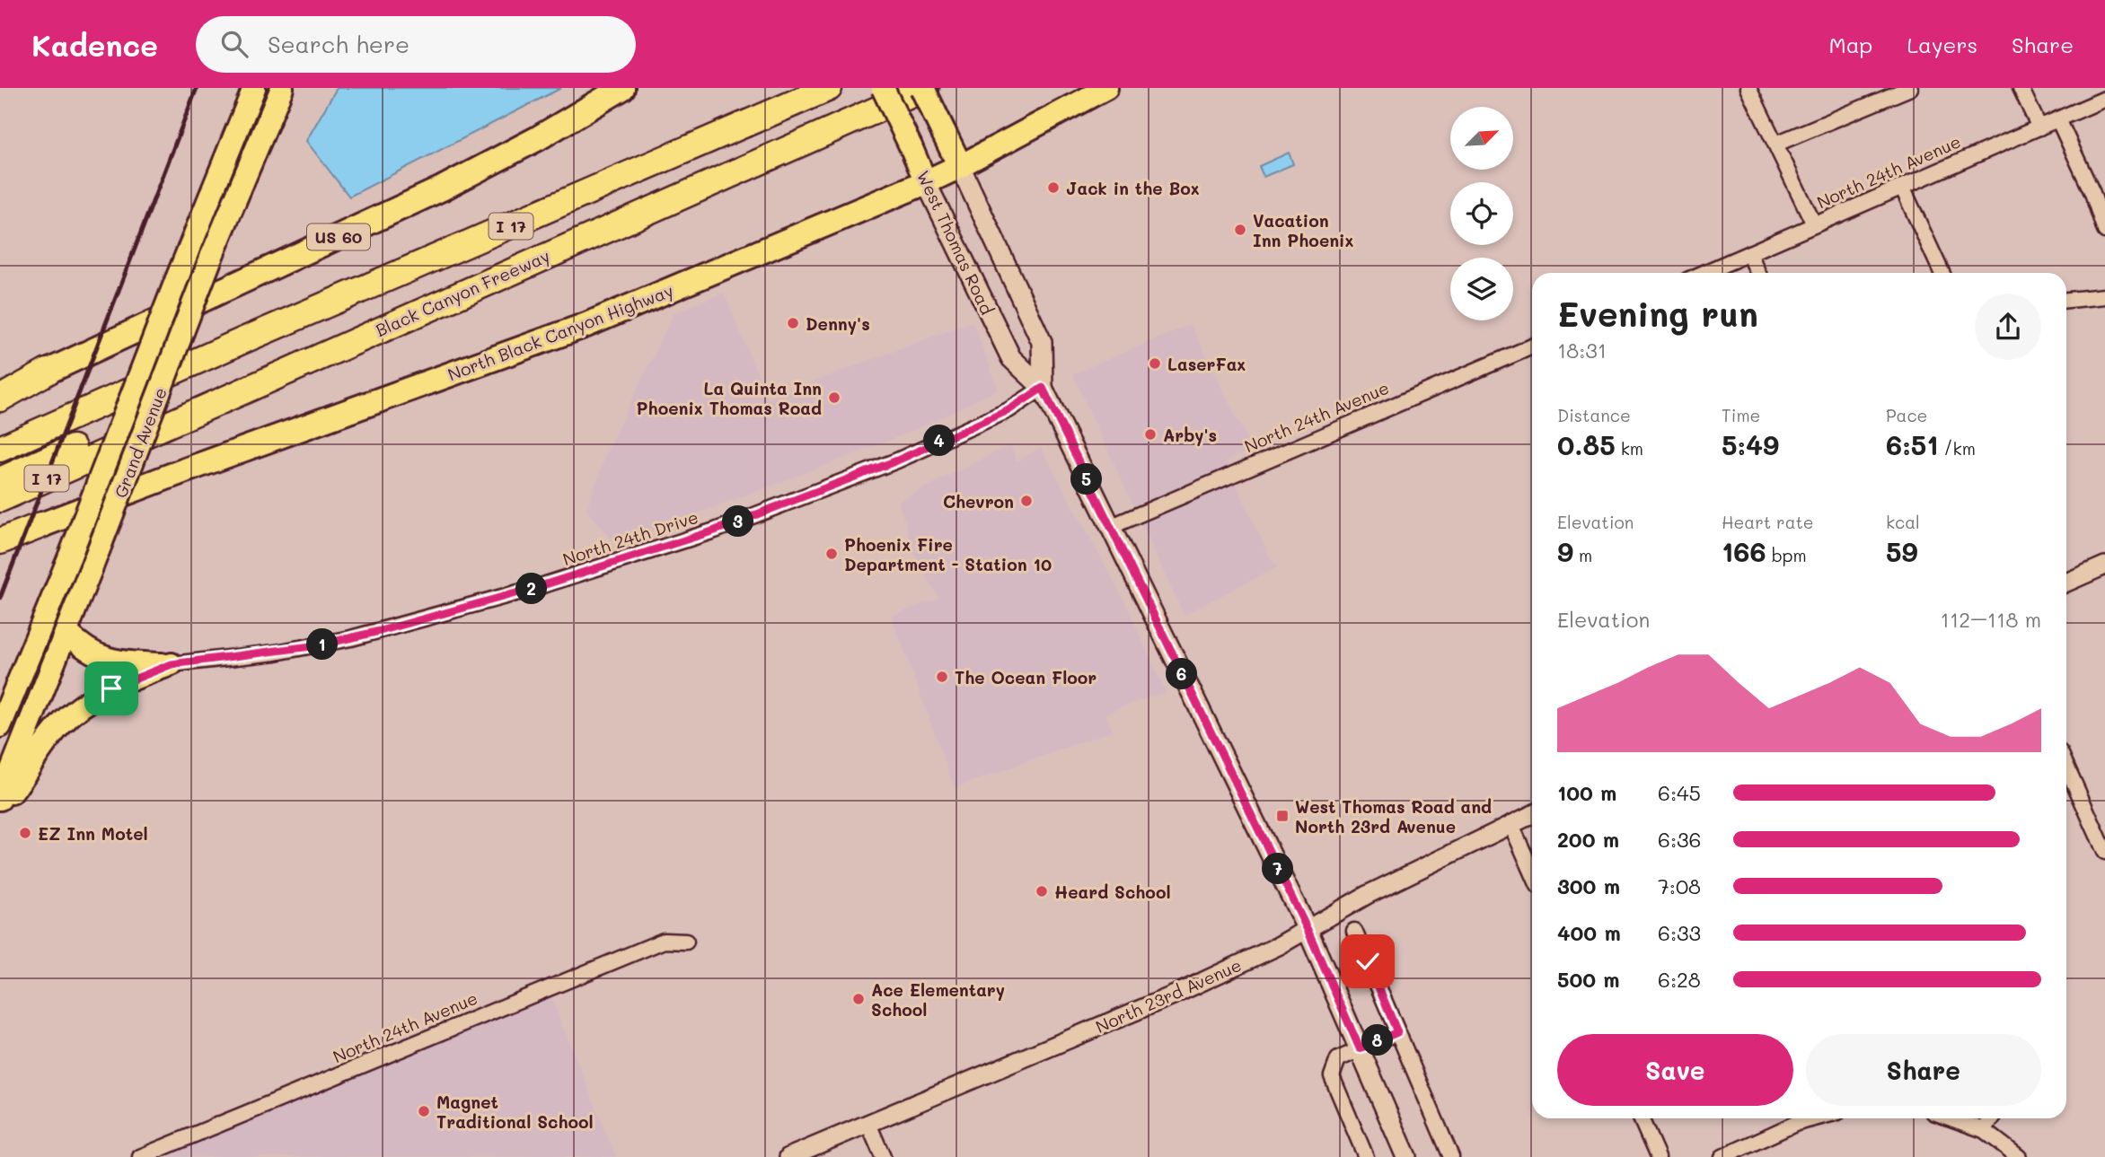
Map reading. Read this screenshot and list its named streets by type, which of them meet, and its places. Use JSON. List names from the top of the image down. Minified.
{"streets":{"highway":["I 17","US 60","West Thomas Road","Black Canyon Freeway","North Black Canyon Highway"],"main road":["Grand Avenue"],"street":["North 24th Avenue","North 24th Drive","North 23rd Avenue"]},"crossings":[["North 24th Avenue","West Thomas Road"],["West Thomas Road","Black Canyon Freeway"],["West Thomas Road","North Black Canyon Highway"],["West Thomas Road","North 24th Drive"],["West Thomas Road","North 23rd Avenue"]],"places":{"other":["Jack in the Box","Vacation Inn Phoenix","Denny's","LaserFax","La Quinta Inn Phoenix Thomas Road","Arby's","Chevron","Phoenix Fire Department - Station 10","The Ocean Floor","EZ Inn Motel","Heard School","Ace Elementary School","Magnet Traditional School"],"transit":["West Thomas Road and North 23rd Avenue"]},"north":"top right","page":{"header":"Kadence","search":"Search here","nav":["Map","Layers","Share"],"heading":["Evening run","18:31"],"stats":[["Distance","0.85 km"],["Time","5:49"],["Pace","6:51 /km"],["Elevation","9 m"],["Heart rate","166 bpm"],["kcal","59"]],"pins":["4","5","3","2","1","6","7","8"],"chart":["Elevation","112–118 m"],"list":[{"name":"100 m","note":"6:45"},{"name":"200 m","note":"6:36"},{"name":"300 m","note":"7:08"},{"name":"400 m","note":"6:33"},{"name":"500 m","note":"6:28"}],"buttons":["Save","Share"]}}
